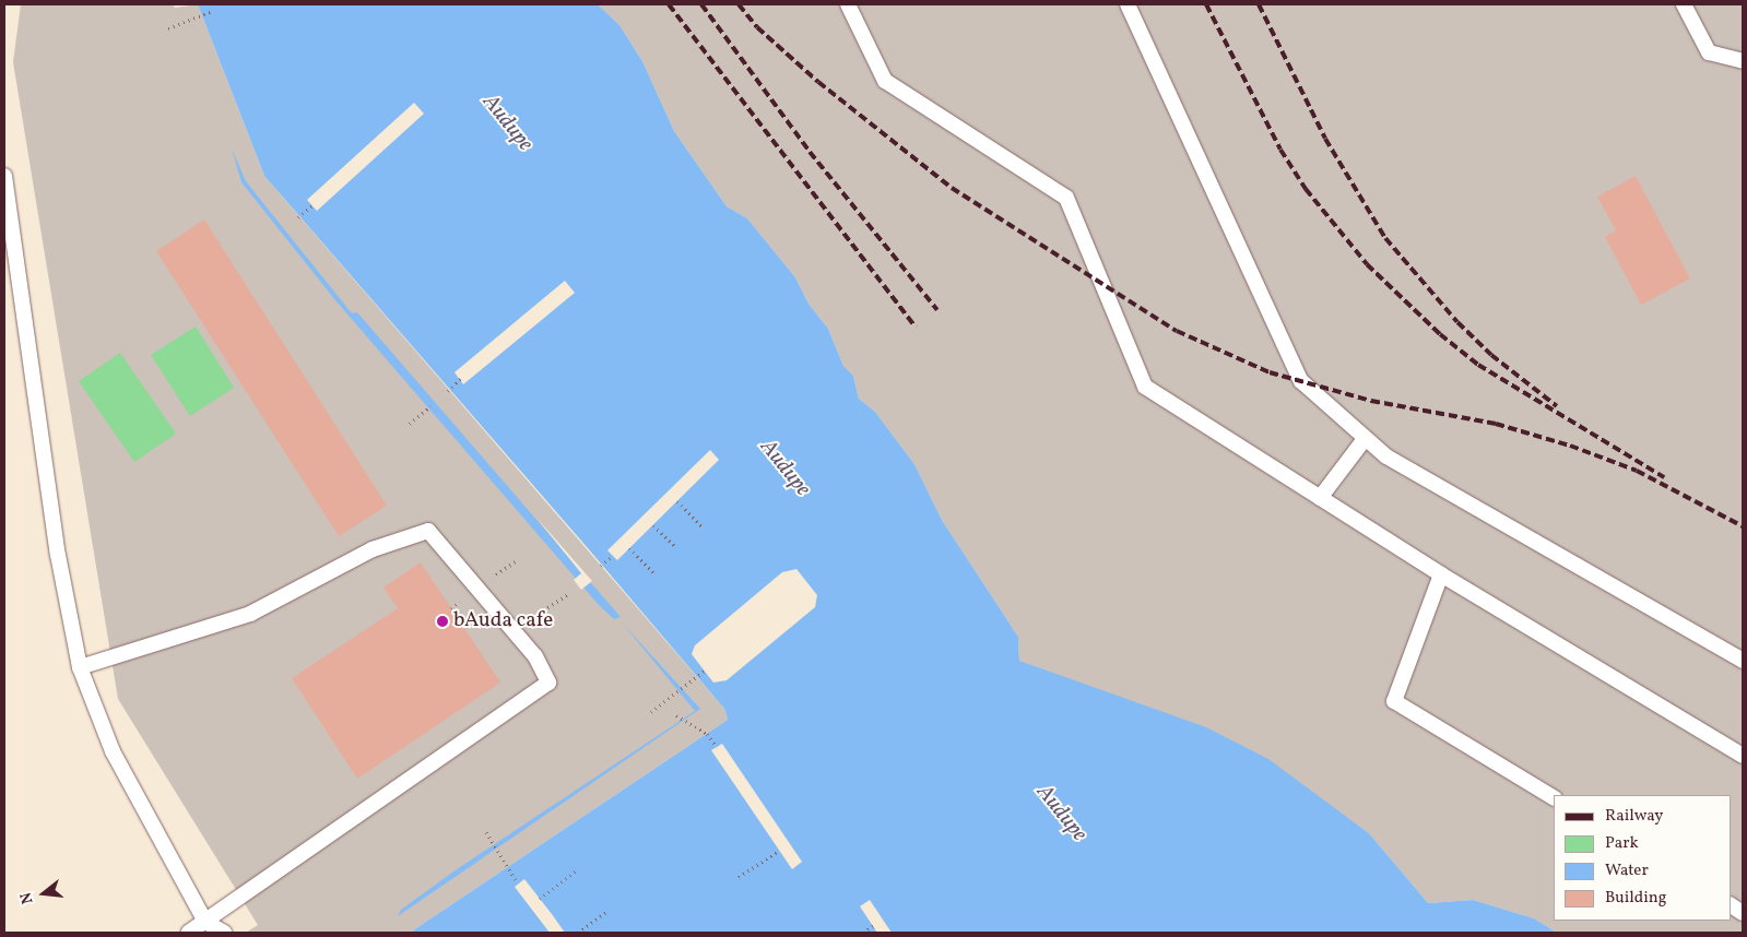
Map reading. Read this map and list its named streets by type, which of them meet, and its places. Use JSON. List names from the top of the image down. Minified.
{"water":["Audupe"],"places":["bAuda cafe"],"legend":["Railway","Park","Water","Building"],"north":"left"}
